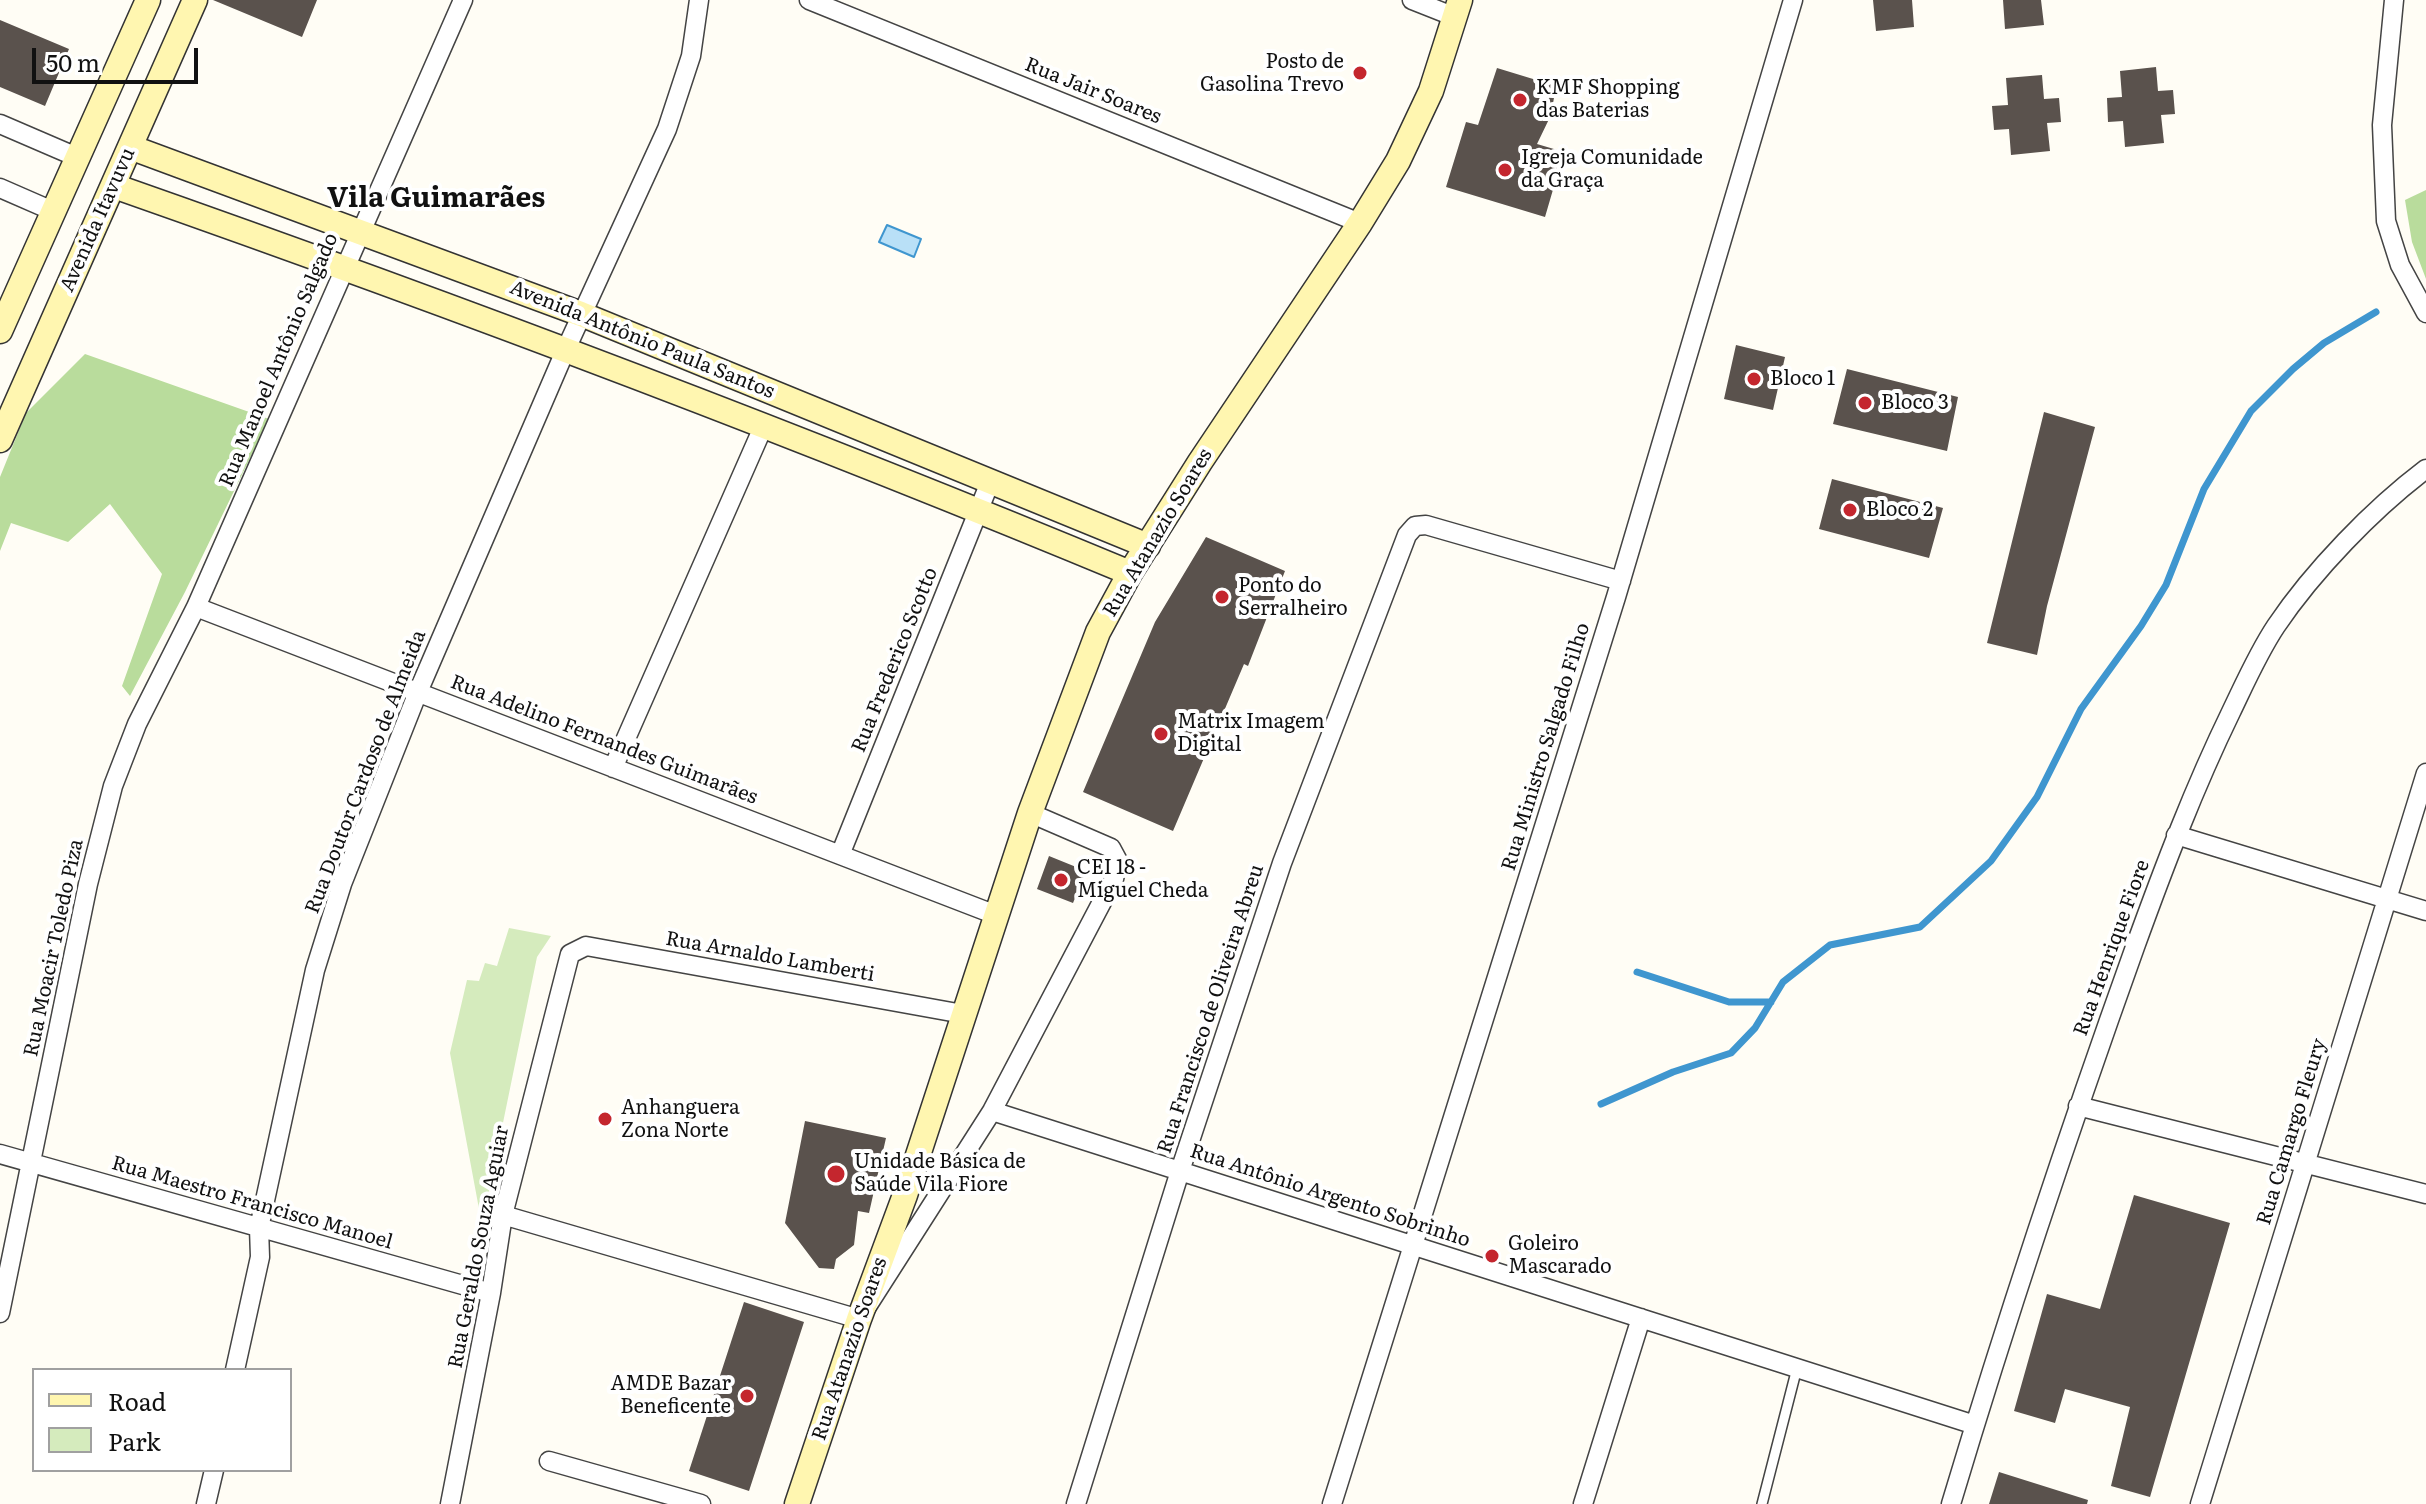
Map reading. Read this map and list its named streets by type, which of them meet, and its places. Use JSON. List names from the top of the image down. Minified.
{"streets":{"main road":["Avenida Itavuvu","Avenida Antônio Paula Santos","Rua Atanazio Soares"],"street":["Rua Jair Soares","Rua Manoel Antônio Salgado","Rua Frederico Scotto","Rua Adelino Fernandes Guimarães","Rua Ministro Salgado Filho","Rua Doutor Cardoso de Almeida","Rua Moacir Toledo Piza","Rua Henrique Fiore","Rua Arnaldo Lamberti","Rua Francisco de Oliveira Abreu","Rua Camargo Fleury","Rua Antônio Argento Sobrinho","Rua Maestro Francisco Manoel","Rua Geraldo Souza Aguiar"]},"crossings":[["Rua Jair Soares","Rua Atanazio Soares"],["Avenida Itavuvu","Avenida Antônio Paula Santos"],["Avenida Antônio Paula Santos","Rua Manoel Antônio Salgado"],["Avenida Antônio Paula Santos","Rua Atanazio Soares"],["Avenida Antônio Paula Santos","Rua Frederico Scotto"],["Avenida Antônio Paula Santos","Rua Doutor Cardoso de Almeida"],["Rua Manoel Antônio Salgado","Rua Adelino Fernandes Guimarães"],["Rua Manoel Antônio Salgado","Rua Moacir Toledo Piza"],["Rua Atanazio Soares","Rua Adelino Fernandes Guimarães"],["Rua Atanazio Soares","Rua Arnaldo Lamberti"],["Rua Frederico Scotto","Rua Adelino Fernandes Guimarães"],["Rua Adelino Fernandes Guimarães","Rua Doutor Cardoso de Almeida"],["Rua Adelino Fernandes Guimarães","Rua Moacir Toledo Piza"],["Rua Ministro Salgado Filho","Rua Francisco de Oliveira Abreu"],["Rua Ministro Salgado Filho","Rua Antônio Argento Sobrinho"],["Rua Doutor Cardoso de Almeida","Rua Maestro Francisco Manoel"],["Rua Moacir Toledo Piza","Rua Maestro Francisco Manoel"],["Rua Henrique Fiore","Rua Antônio Argento Sobrinho"],["Rua Arnaldo Lamberti","Rua Geraldo Souza Aguiar"],["Rua Francisco de Oliveira Abreu","Rua Antônio Argento Sobrinho"],["Rua Maestro Francisco Manoel","Rua Geraldo Souza Aguiar"]],"districts":["Vila Guimarães"],"places":["Posto de Gasolina Trevo","KMF Shopping das Baterias","Igreja Comunidade da Graça","Bloco 1","Bloco 3","Bloco 2","Ponto do Serralheiro","Matrix Imagem Digital","CEI 18 - Miguel Cheda","Anhanguera Zona Norte","Unidade Básica de Saúde Vila Fiore","Goleiro Mascarado","AMDE Bazar Beneficente"],"legend":["Road","Park"],"scale_bar":"50 m"}
